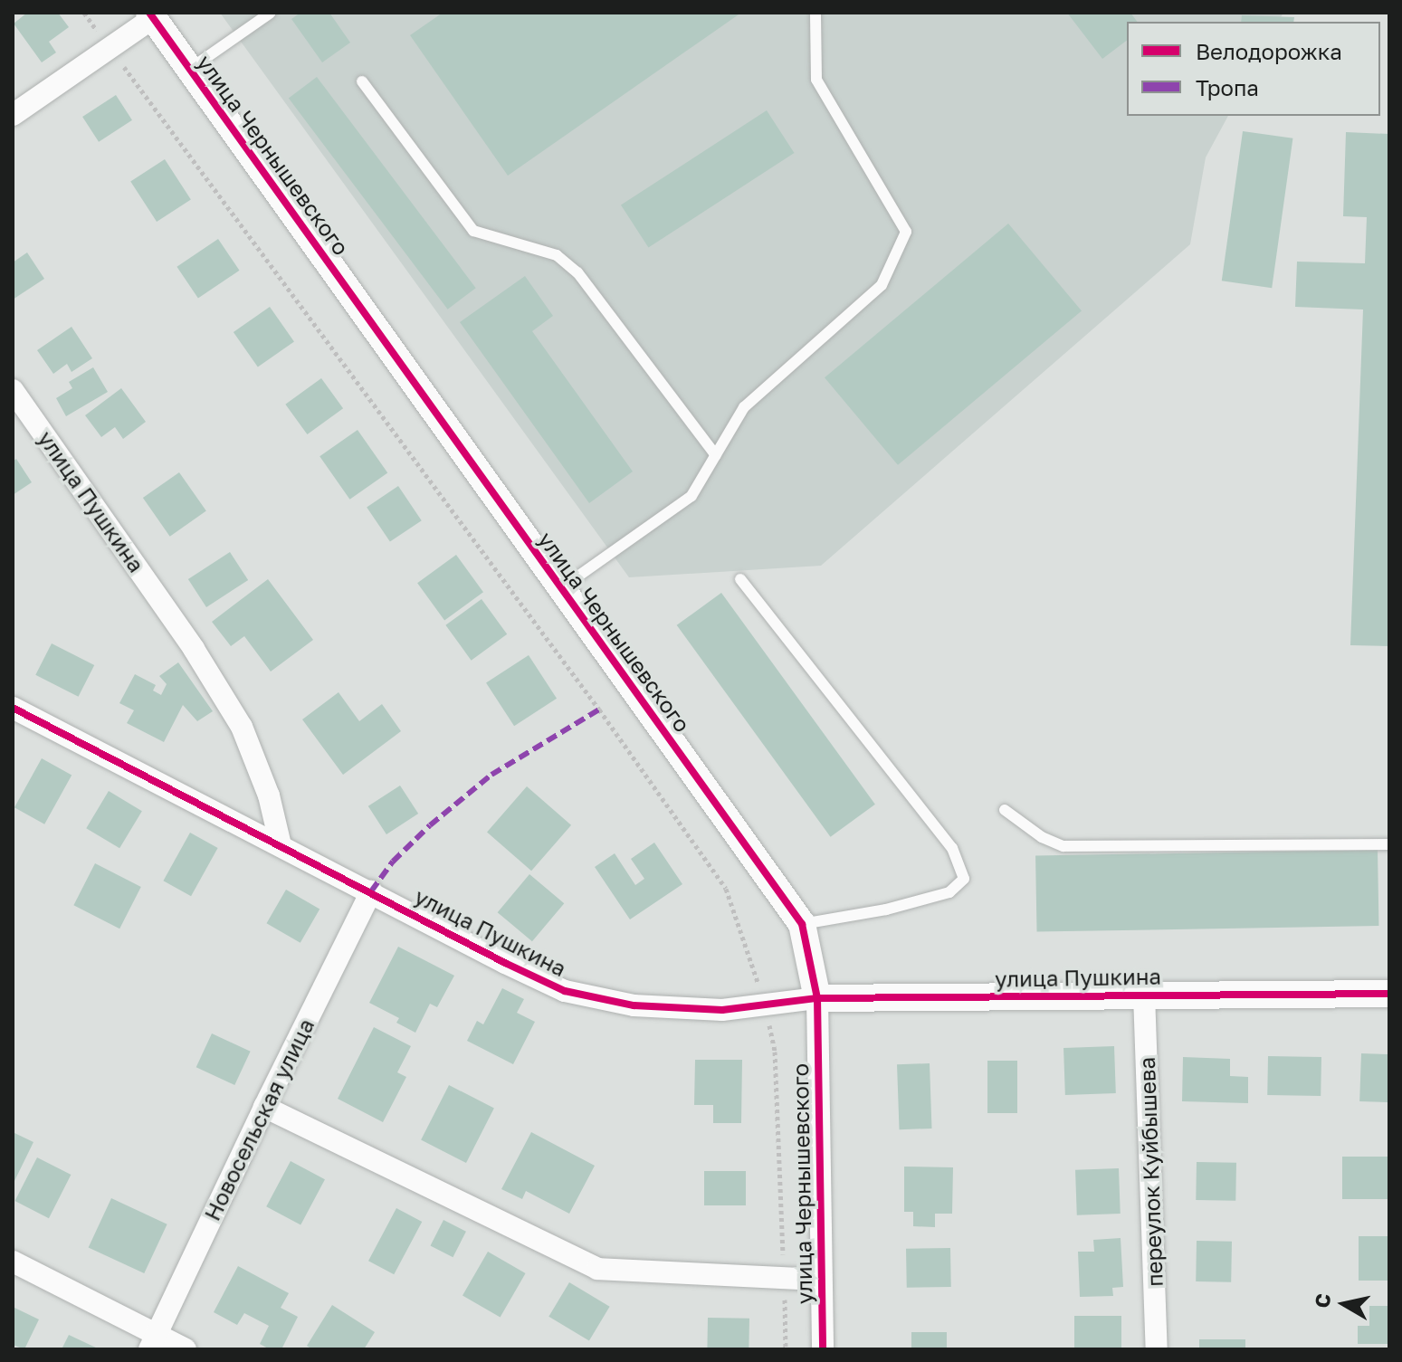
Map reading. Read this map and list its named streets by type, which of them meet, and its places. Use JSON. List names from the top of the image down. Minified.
{"streets":{"street":["улица Чернышевского","улица Пушкина","Новосельская улица","переулок Куйбышева"]},"crossings":[["улица Чернышевского","улица Пушкина"],["улица Пушкина","Новосельская улица"],["улица Пушкина","переулок Куйбышева"]],"legend":["Велодорожка","Тропа"],"north":"left"}
